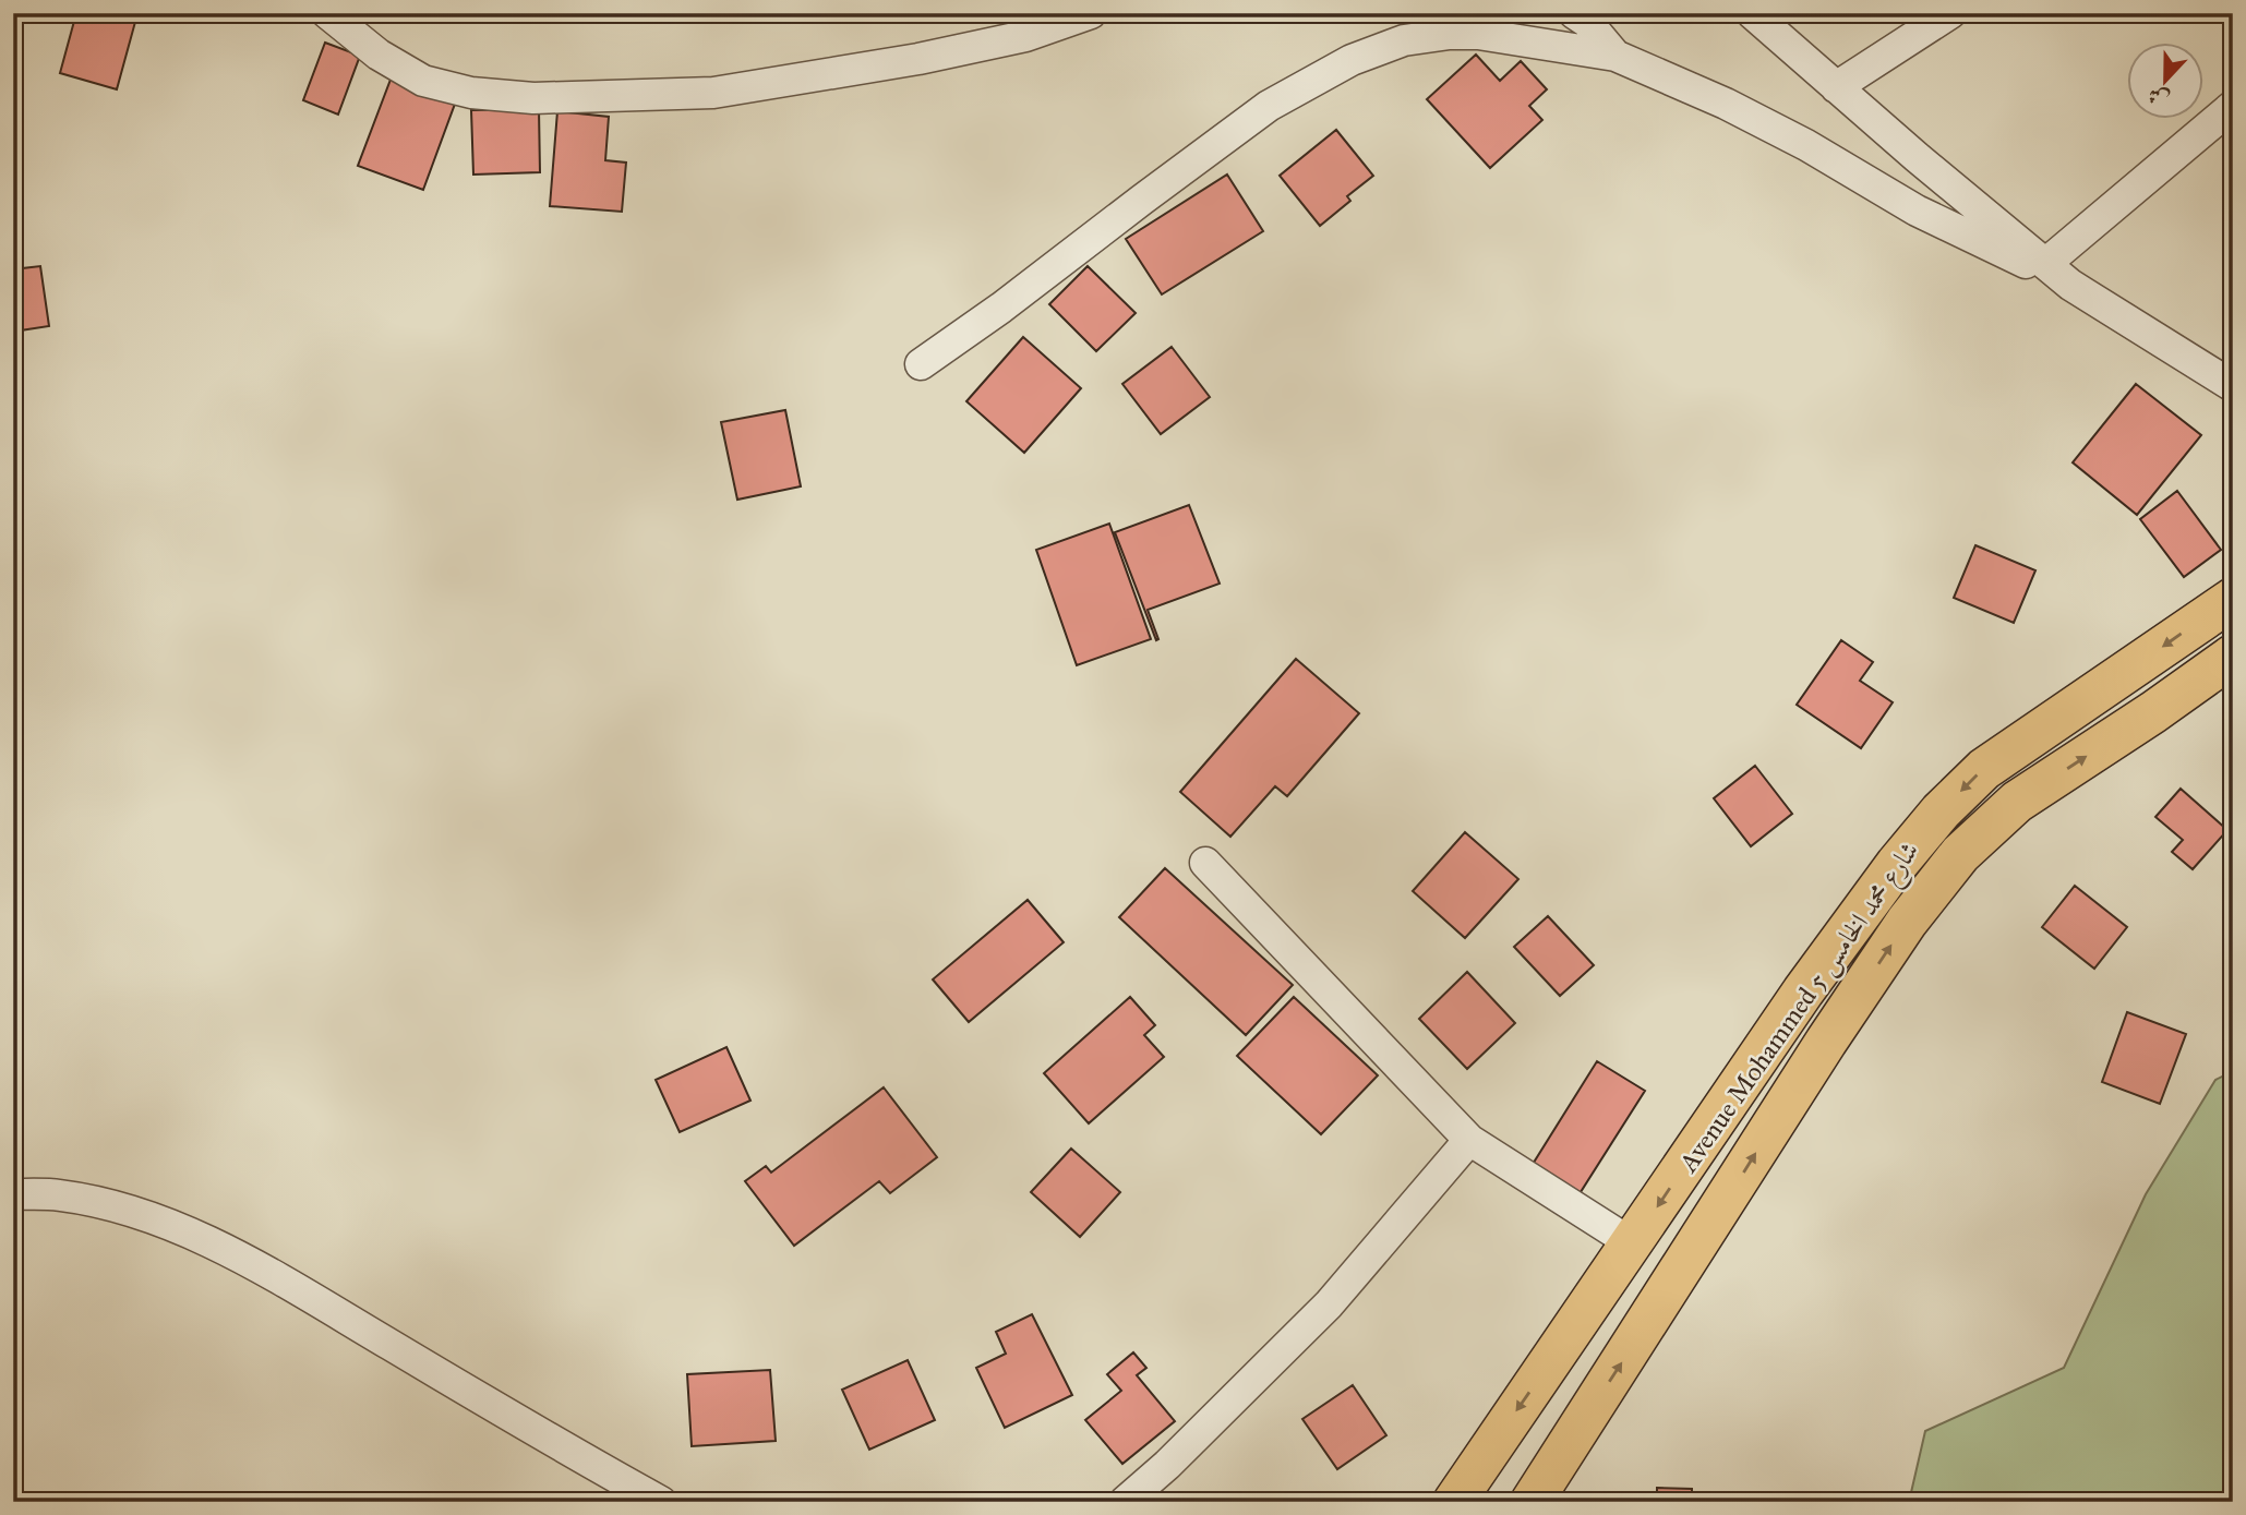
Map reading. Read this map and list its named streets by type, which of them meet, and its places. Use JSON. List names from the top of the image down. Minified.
{"streets":{"main road":["Avenue Mohammed 5 شارع محمد الخامس"]},"north":"bottom"}
